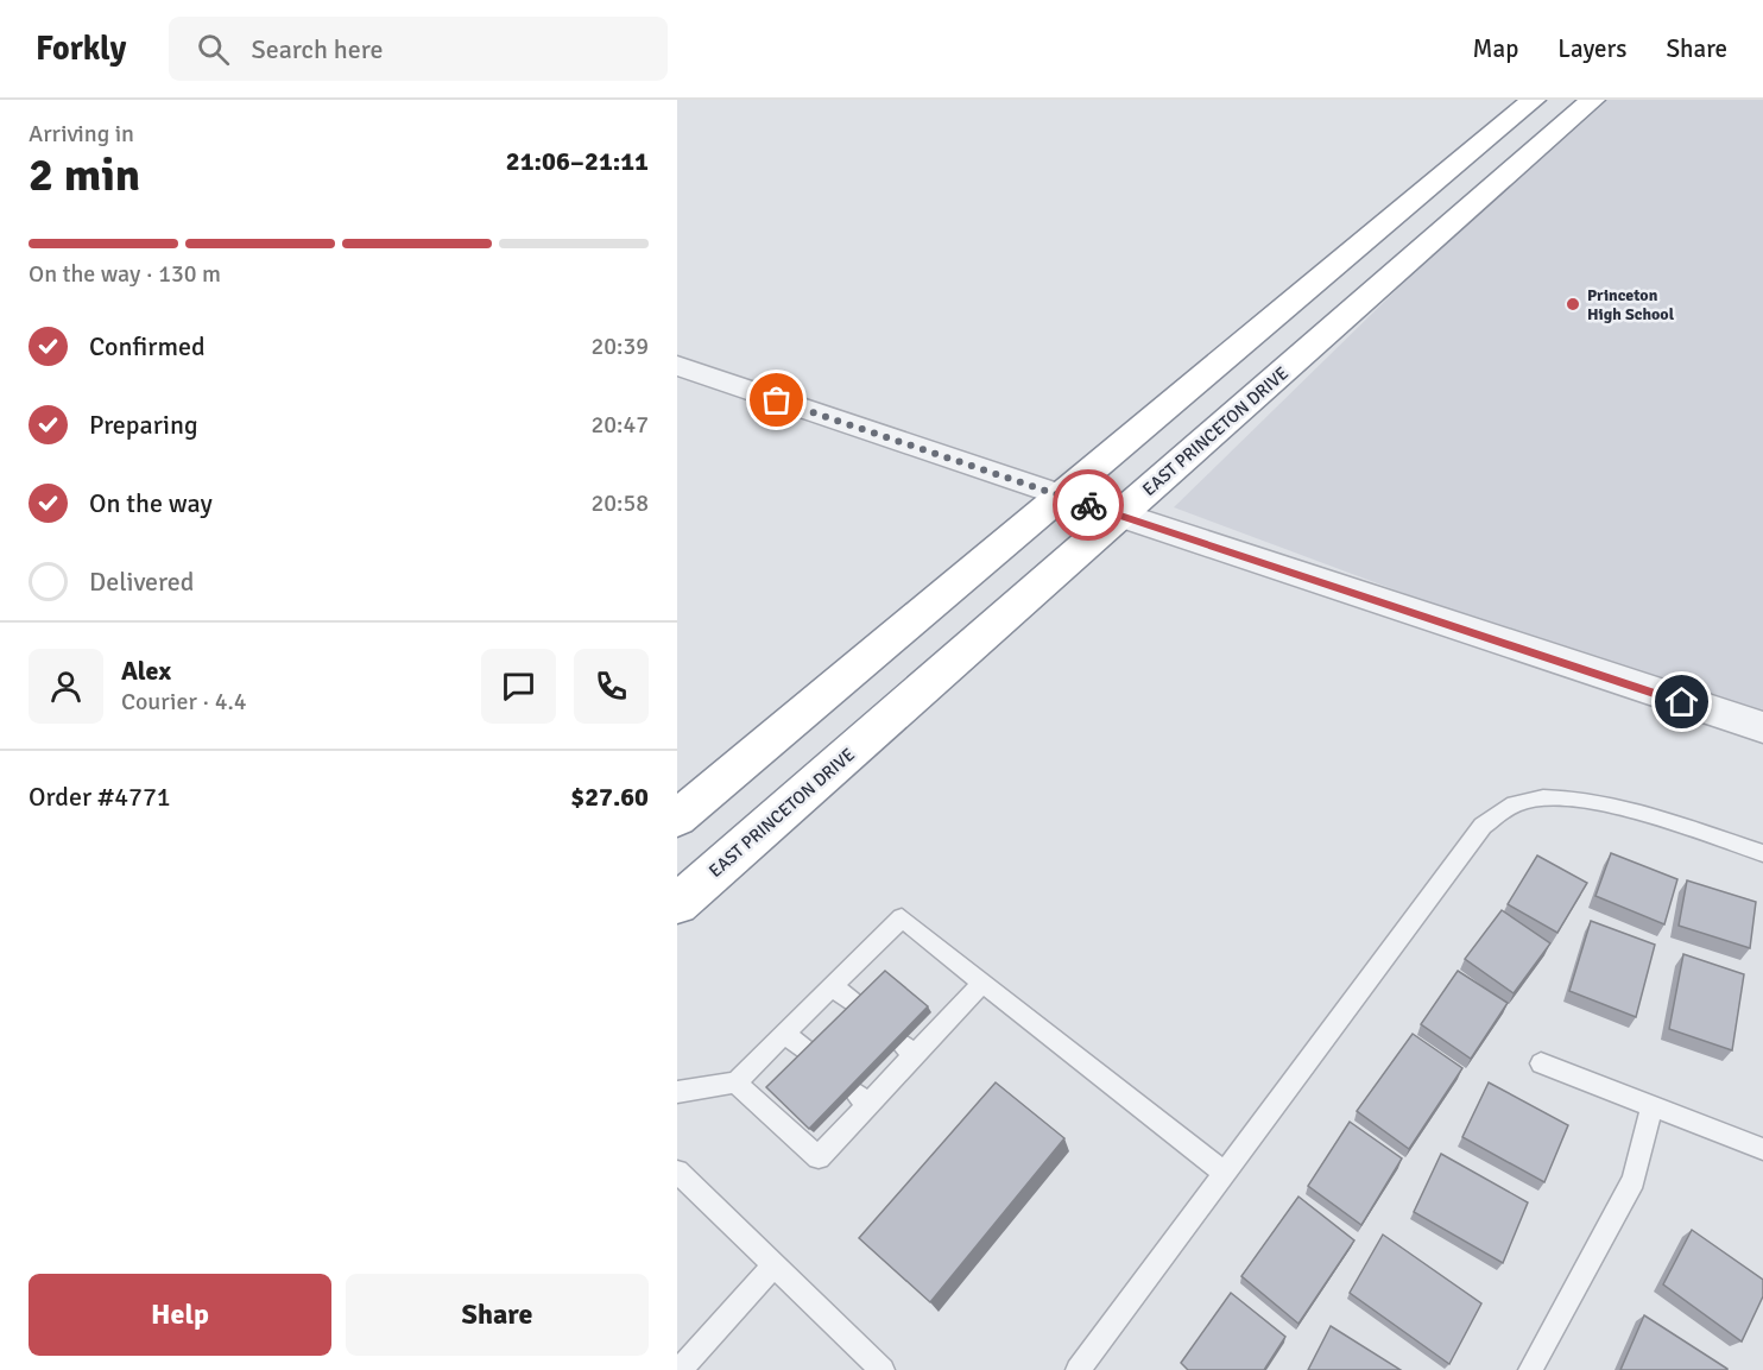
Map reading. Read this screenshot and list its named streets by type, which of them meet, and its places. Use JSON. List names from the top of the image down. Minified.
{"streets":{"highway":["EAST PRINCETON DRIVE"]},"places":["Princeton High School"],"page":{"header":"Forkly","search":"Search here","nav":["Map","Layers","Share"],"heading":["2 min","Arriving in","21:06–21:11"],"panel":["Alex","Courier · 4.4","Order #4771","$27.60"],"bar":"On the way · 130 m","list":[["Confirmed","20:39"],["Preparing","20:47"],["On the way","20:58"],"Delivered"],"buttons":["Help","Share"]}}
